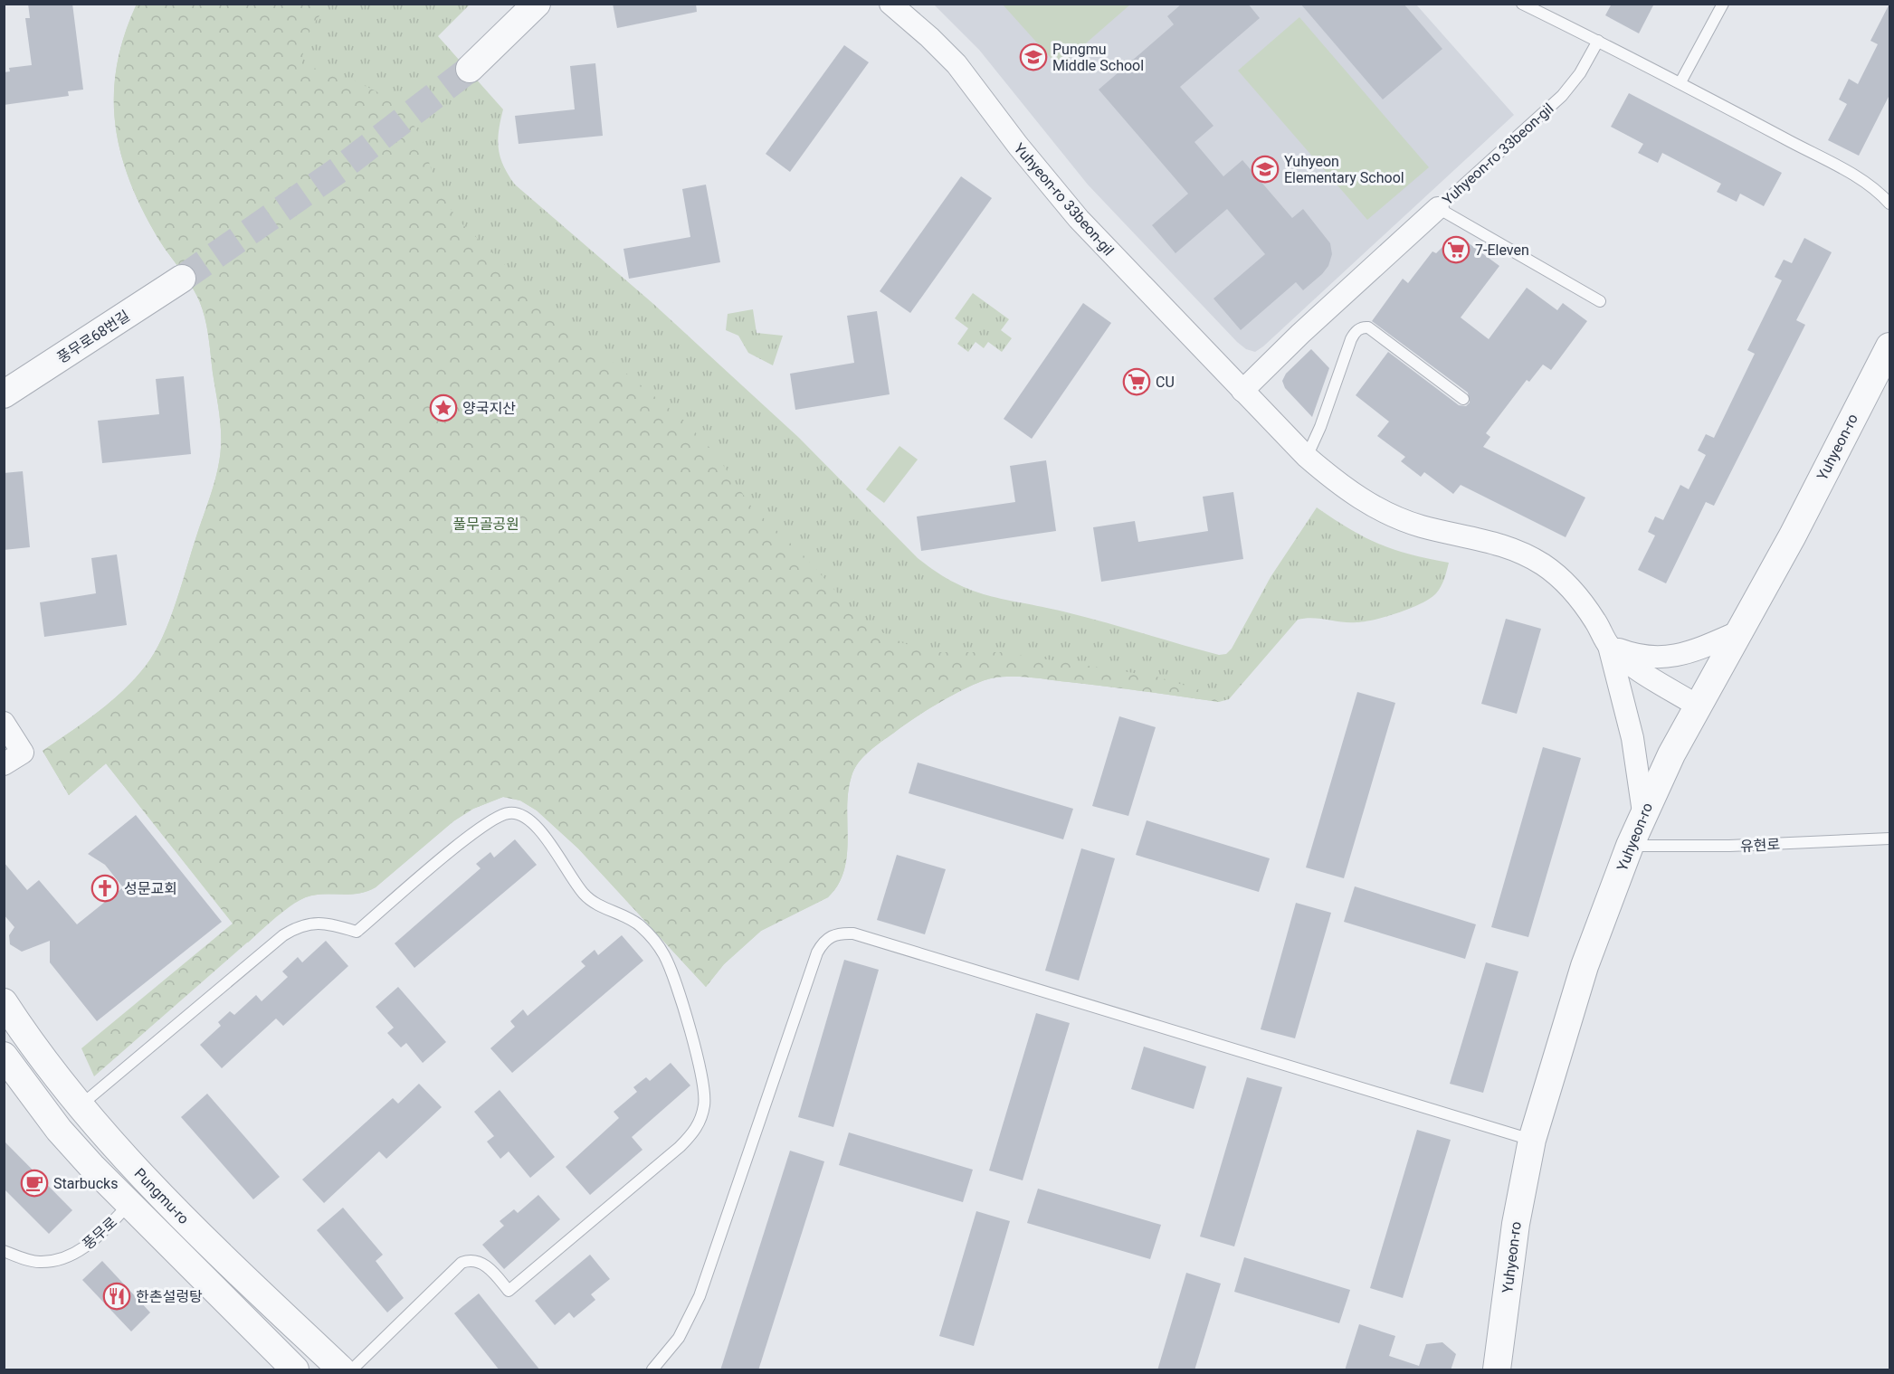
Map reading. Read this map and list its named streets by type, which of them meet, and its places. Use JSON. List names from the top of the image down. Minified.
{"streets":{"street":["Yuhyeon-ro 33beon-gil","풍무로68번길","Yuhyeon-ro","Pungmu-ro"],"lane":["유현로","풍무로"]},"crossings":[["Yuhyeon-ro 33beon-gil","Yuhyeon-ro"],["Yuhyeon-ro","유현로"],["Pungmu-ro","풍무로"]],"parks":["풀무골공원"],"places":{"school or university":["Pungmu Middle School","Yuhyeon Elementary School"],"supermarket":["7-Eleven","CU"],"place":["양국지산"],"church":["성문교회"],"cafe":["Starbucks"],"restaurant":["한촌설렁탕"]}}
